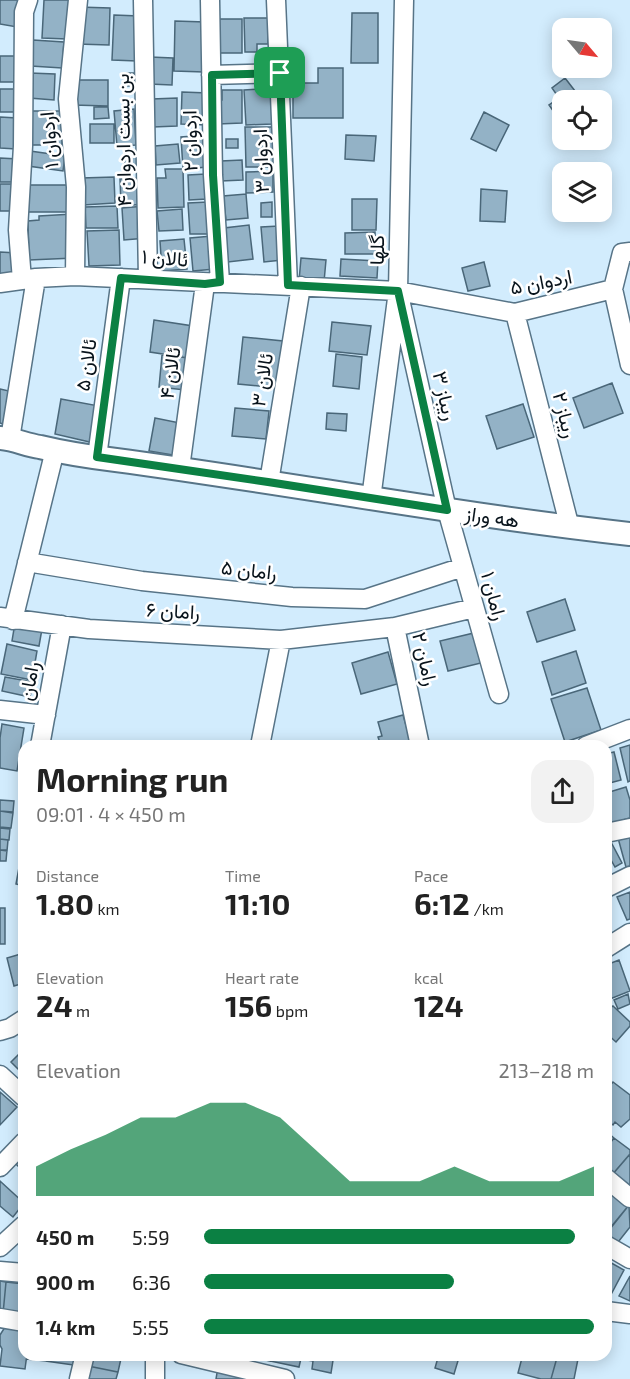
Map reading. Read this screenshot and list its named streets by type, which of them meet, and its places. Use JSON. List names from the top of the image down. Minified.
{"streets":{"street":["اردوان ۱","بن بست اردوان ۴","اردوان ۲","اردوان ۳","گلها","ئالان ۱","اردوان ۵","ئالان ۵","ئالان ۴","ئالان ۳","ریباز ۳","ریباز ۲","هه وراز","رامان ۵","رامان ۱","رامان ۶","رامان ۲","رامان"]},"crossings":[["اردوان ۱","ئالان ۱"],["بن بست اردوان ۴","ئالان ۱"],["اردوان ۲","ئالان ۱"],["اردوان ۲","ئالان ۴"],["اردوان ۳","ئالان ۱"],["اردوان ۳","ئالان ۳"],["گلها","ئالان ۱"],["گلها","اردوان ۵"],["گلها","ریباز ۳"],["گلها","هه وراز"],["ئالان ۱","اردوان ۵"],["ئالان ۱","ئالان ۵"],["ئالان ۱","ئالان ۴"],["ئالان ۱","ئالان ۳"],["ئالان ۱","ریباز ۳"],["اردوان ۵","ریباز ۳"],["اردوان ۵","ریباز ۲"],["ئالان ۵","هه وراز"],["ئالان ۴","هه وراز"],["ئالان ۳","هه وراز"],["ریباز ۳","هه وراز"],["ریباز ۳","رامان ۱"],["ریباز ۲","هه وراز"],["هه وراز","رامان ۱"],["رامان ۵","رامان ۱"],["رامان ۱","رامان ۲"],["رامان ۶","رامان ۲"],["رامان ۶","رامان"]],"north":"bottom right","page":{"heading":["Morning run","09:01 · 4 × 450 m"],"stats":[["Distance","1.80 km"],["Time","11:10"],["Pace","6:12 /km"],["Elevation","24 m"],["Heart rate","156 bpm"],["kcal","124"]],"chart":["Elevation","213–218 m"],"list":[{"name":"450 m","note":"5:59"},{"name":"900 m","note":"6:36"},{"name":"1.4 km","note":"5:55"}]}}
